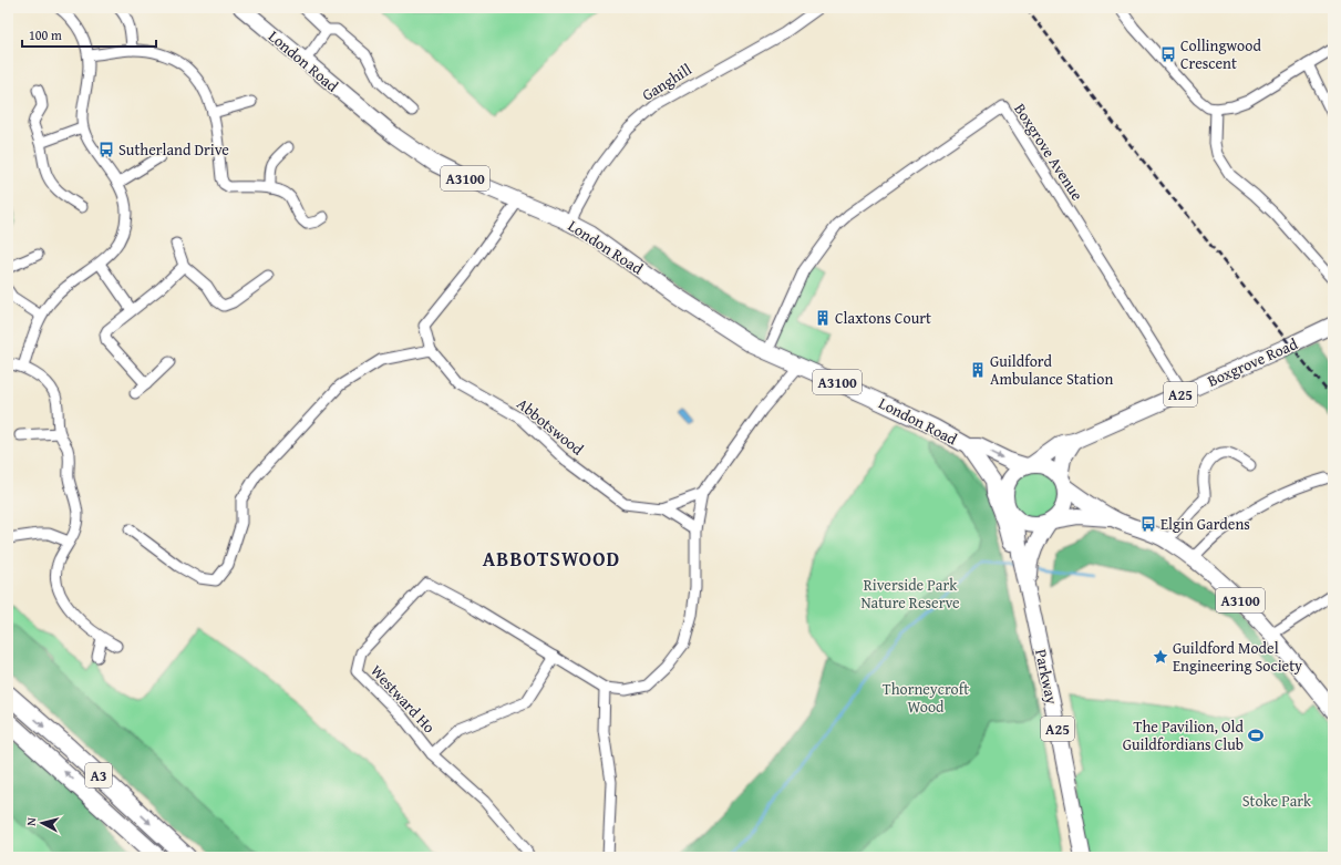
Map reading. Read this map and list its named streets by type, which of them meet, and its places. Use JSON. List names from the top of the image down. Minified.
{"streets":{"highway":["A3"],"main road":["London Road","A3100","Boxgrove Road","A25","Parkway"],"street":["Ganghill","Boxgrove Avenue","Abbotswood","Westward Ho"]},"crossings":[["London Road","Ganghill"],["London Road","Boxgrove Avenue"],["London Road","A3100"],["London Road","Abbotswood"],["Boxgrove Avenue","Boxgrove Road"],["A3100","A25"],["A3100","Parkway"],["Boxgrove Road","A25"],["A25","Parkway"]],"districts":["ABBOTSWOOD"],"parks":["Riverside Park Nature Reserve","Thorneycroft Wood","Stoke Park"],"places":{"bus stop":["Collingwood Crescent","Sutherland Drive","Elgin Gardens"],"building":["Claxtons Court","Guildford Ambulance Station"],"place":["Guildford Model Engineering Society"],"sports":["The Pavilion, Old Guildfordians Club"]},"scale_bar":"100 m","north":"left"}
